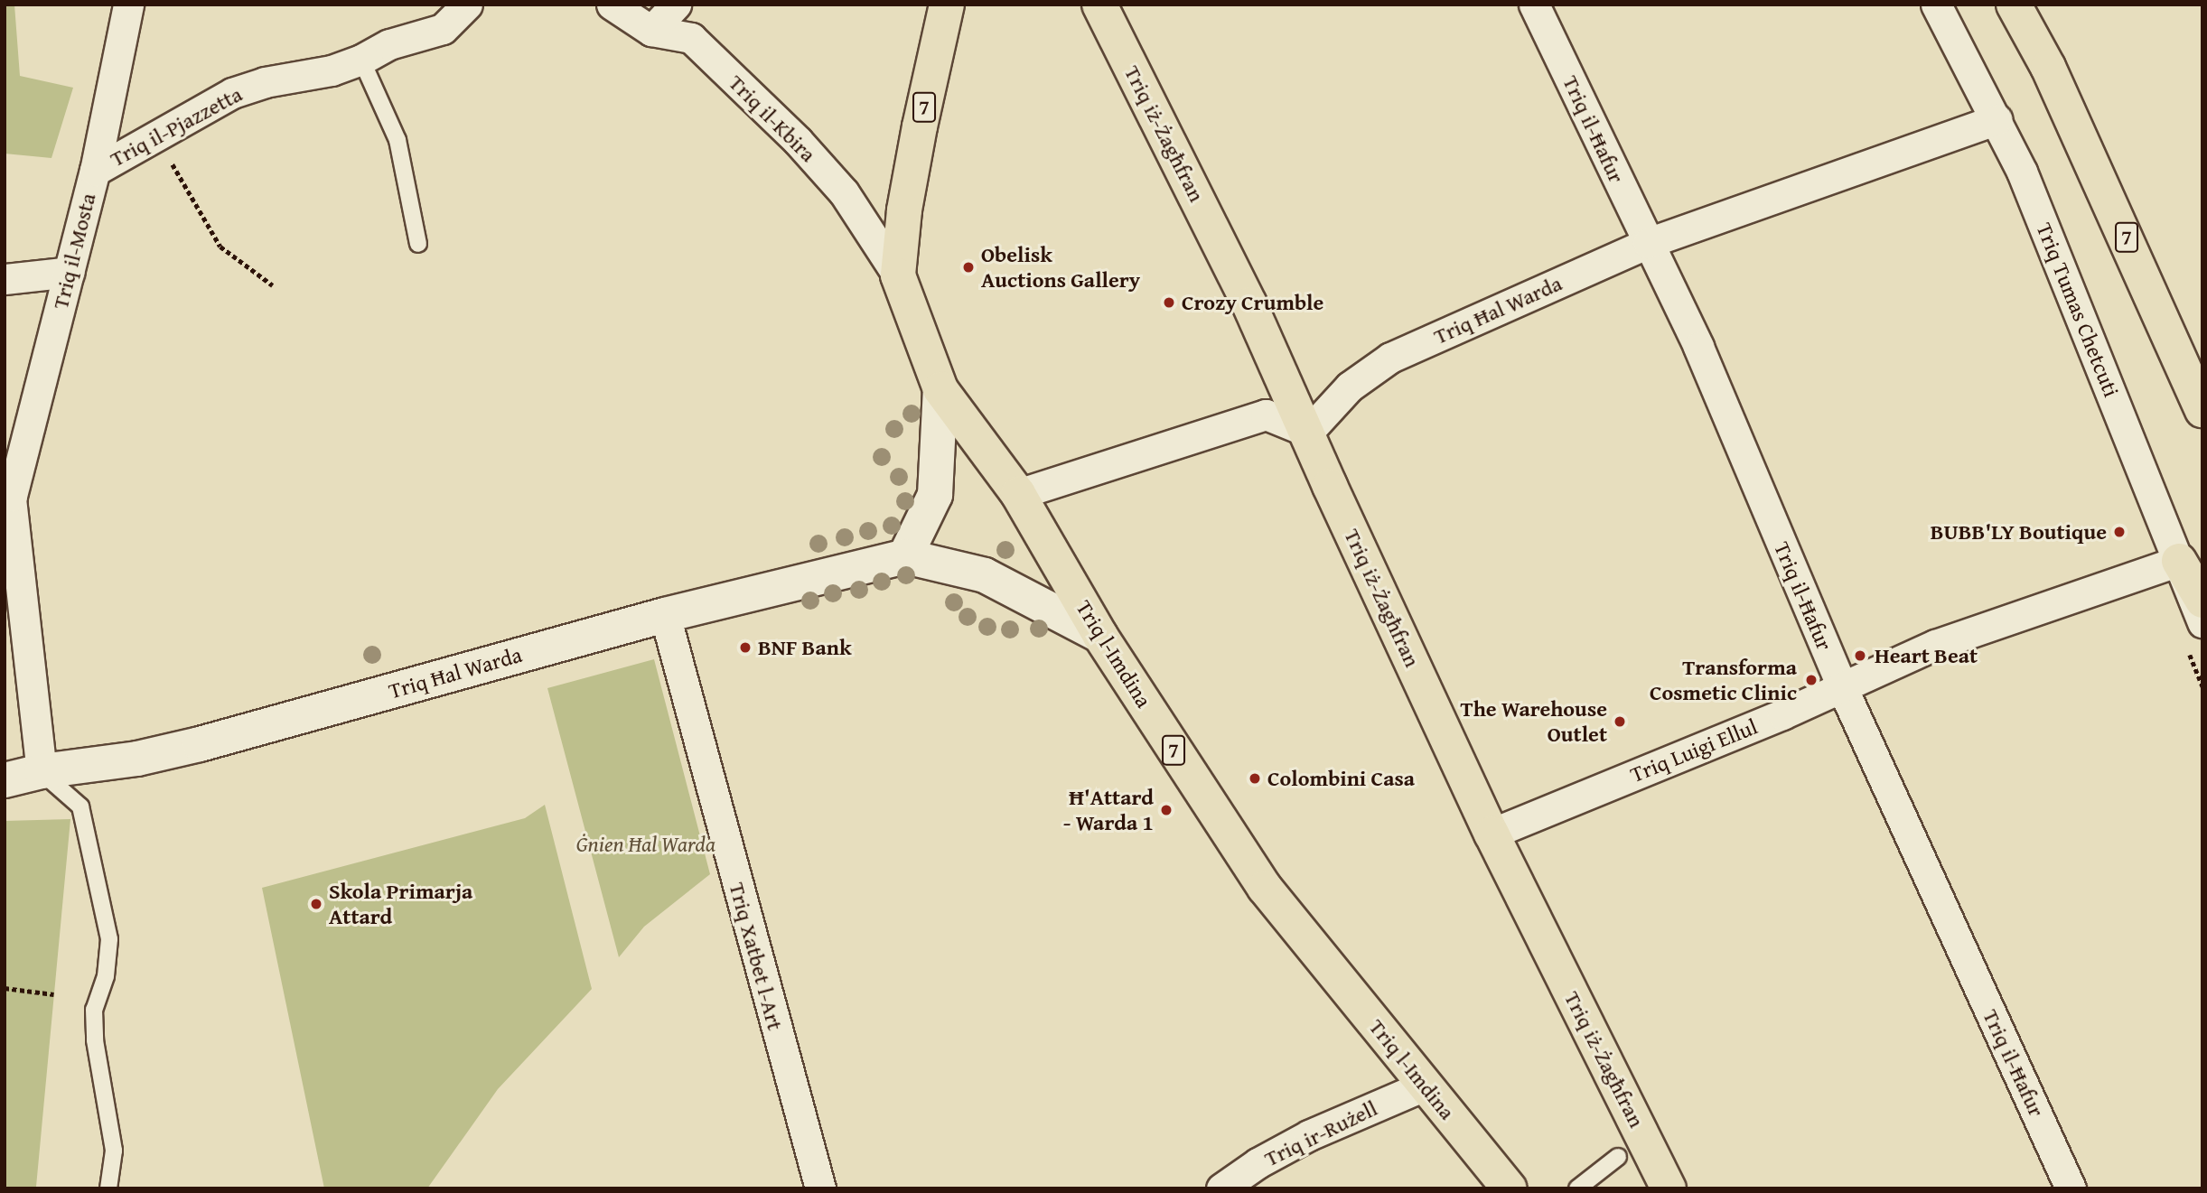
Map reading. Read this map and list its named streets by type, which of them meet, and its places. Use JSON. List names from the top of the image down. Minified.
{"streets":{"highway":["7","Triq iż-Żagħfran","Triq l-Imdina"],"street":["Triq il-Kbira","Triq il-Pjazzetta","Triq il-Ħafur","Triq il-Mosta","Triq Ħal Warda","Triq Tumas Chetcuti","Triq Luigi Ellul","Triq Xatbet l-Art","Triq ir-Rużell"]},"crossings":[["7","Triq il-Kbira"],["7","Triq l-Imdina"],["Triq il-Kbira","Triq l-Imdina"],["Triq il-Pjazzetta","Triq il-Mosta"],["Triq il-Ħafur","Triq Ħal Warda"],["Triq il-Ħafur","Triq Luigi Ellul"],["Triq iż-Żagħfran","Triq Ħal Warda"],["Triq iż-Żagħfran","Triq Luigi Ellul"],["Triq il-Mosta","Triq Ħal Warda"],["Triq Ħal Warda","Triq Tumas Chetcuti"],["Triq Ħal Warda","Triq l-Imdina"],["Triq Ħal Warda","Triq Xatbet l-Art"],["Triq Tumas Chetcuti","Triq Luigi Ellul"],["Triq l-Imdina","Triq ir-Rużell"]],"parks":["Ġnien Ħal Warda"],"places":["Obelisk Auctions Gallery","Crozy Crumble","BUBB'LY Boutique","BNF Bank","Heart Beat","Transforma Cosmetic Clinic","The Warehouse Outlet","Colombini Casa","Ħ'Attard - Warda 1","Skola Primarja Attard"]}
